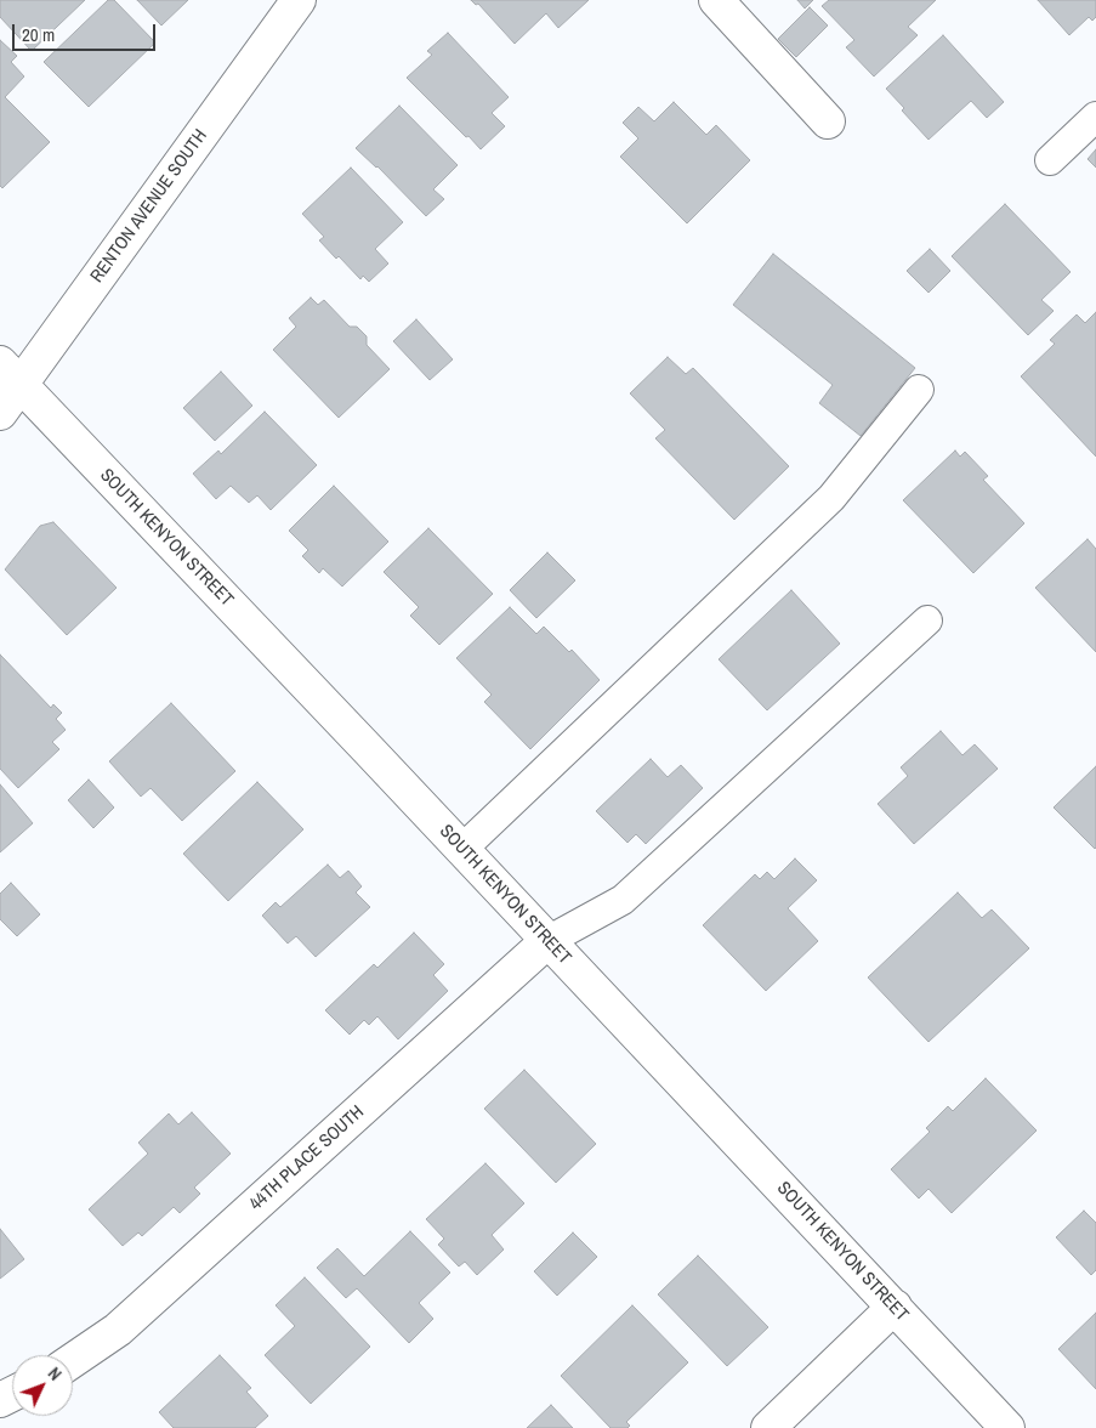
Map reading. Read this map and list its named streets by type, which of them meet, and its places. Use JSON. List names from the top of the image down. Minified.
{"streets":{"street":["RENTON AVENUE SOUTH","SOUTH KENYON STREET","44TH PLACE SOUTH"]},"crossings":[["RENTON AVENUE SOUTH","SOUTH KENYON STREET"],["SOUTH KENYON STREET","44TH PLACE SOUTH"]],"scale_bar":"20 m","north":"top right"}
